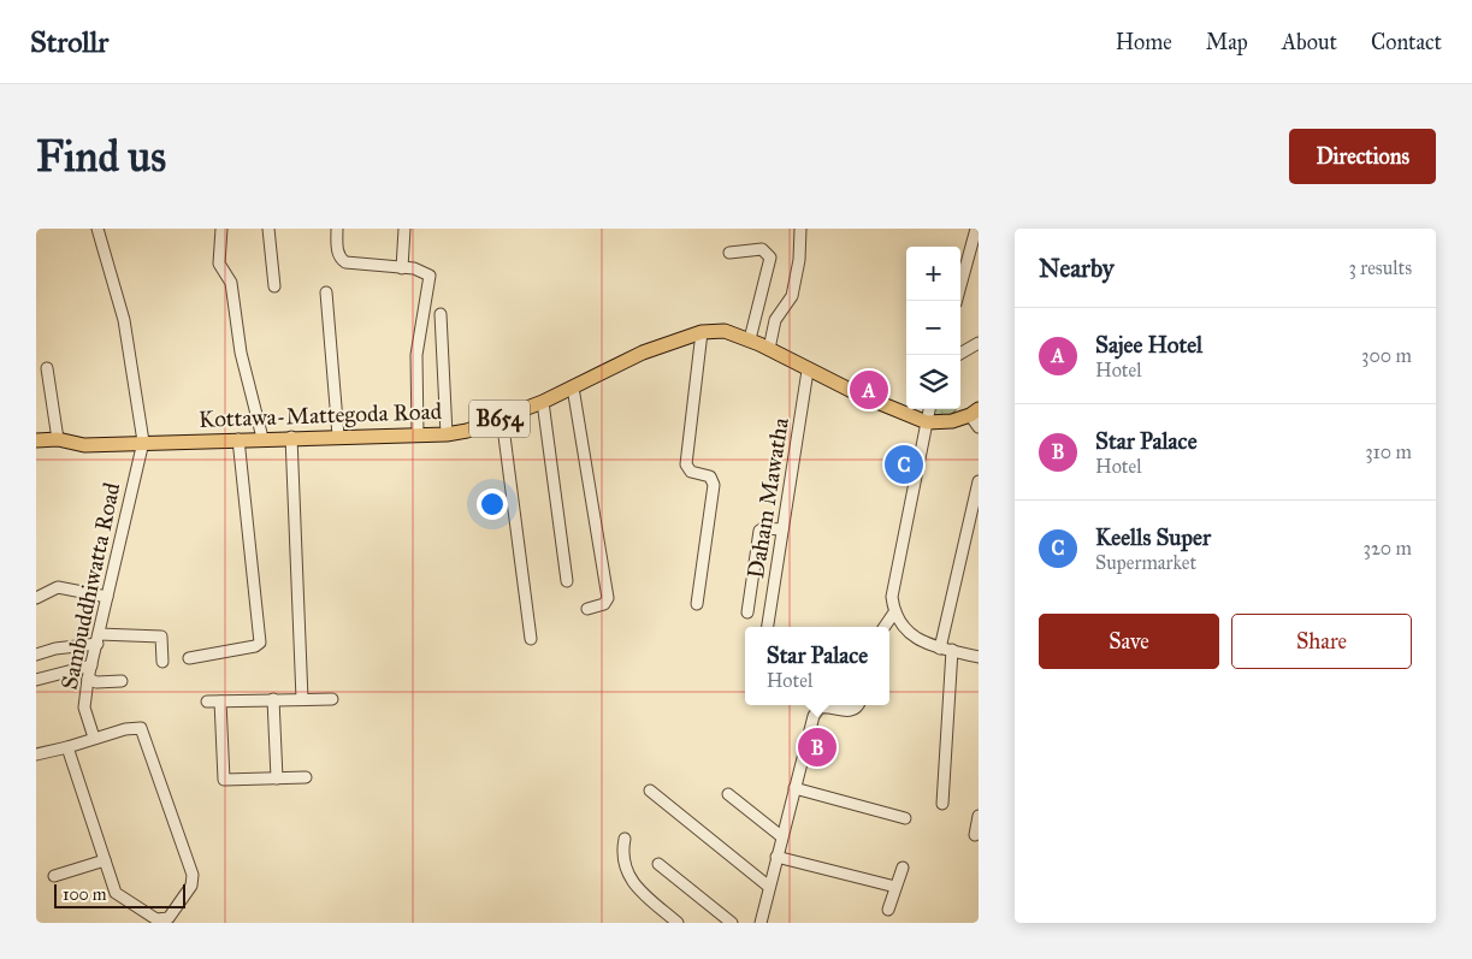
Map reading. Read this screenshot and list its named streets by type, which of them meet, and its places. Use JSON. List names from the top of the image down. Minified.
{"streets":{"main road":["Kottawa-Mattegoda Road","B654"],"street":["Daham Mawatha","Sambuddhiwatta Road"]},"crossings":[["Kottawa-Mattegoda Road","Daham Mawatha"],["Kottawa-Mattegoda Road","Sambuddhiwatta Road"]],"scale_bar":"100 m","page":{"header":"Strollr","nav":["Home","Map","About","Contact"],"buttons":["Directions",["Save","Share"]],"title":"Find us","heading":["Nearby","3 results"],"map_buttons":["+","−"],"list":[{"mark":"A","name":"Sajee Hotel","note":"Hotel","value":"300 m"},{"mark":"B","name":"Star Palace","note":"Hotel","value":"310 m"},{"mark":"C","name":"Keells Super","note":"Supermarket","value":"320 m"}],"pins":["A","C","B"],"popup":["Star Palace","Hotel"],"scale":"100 m"}}
